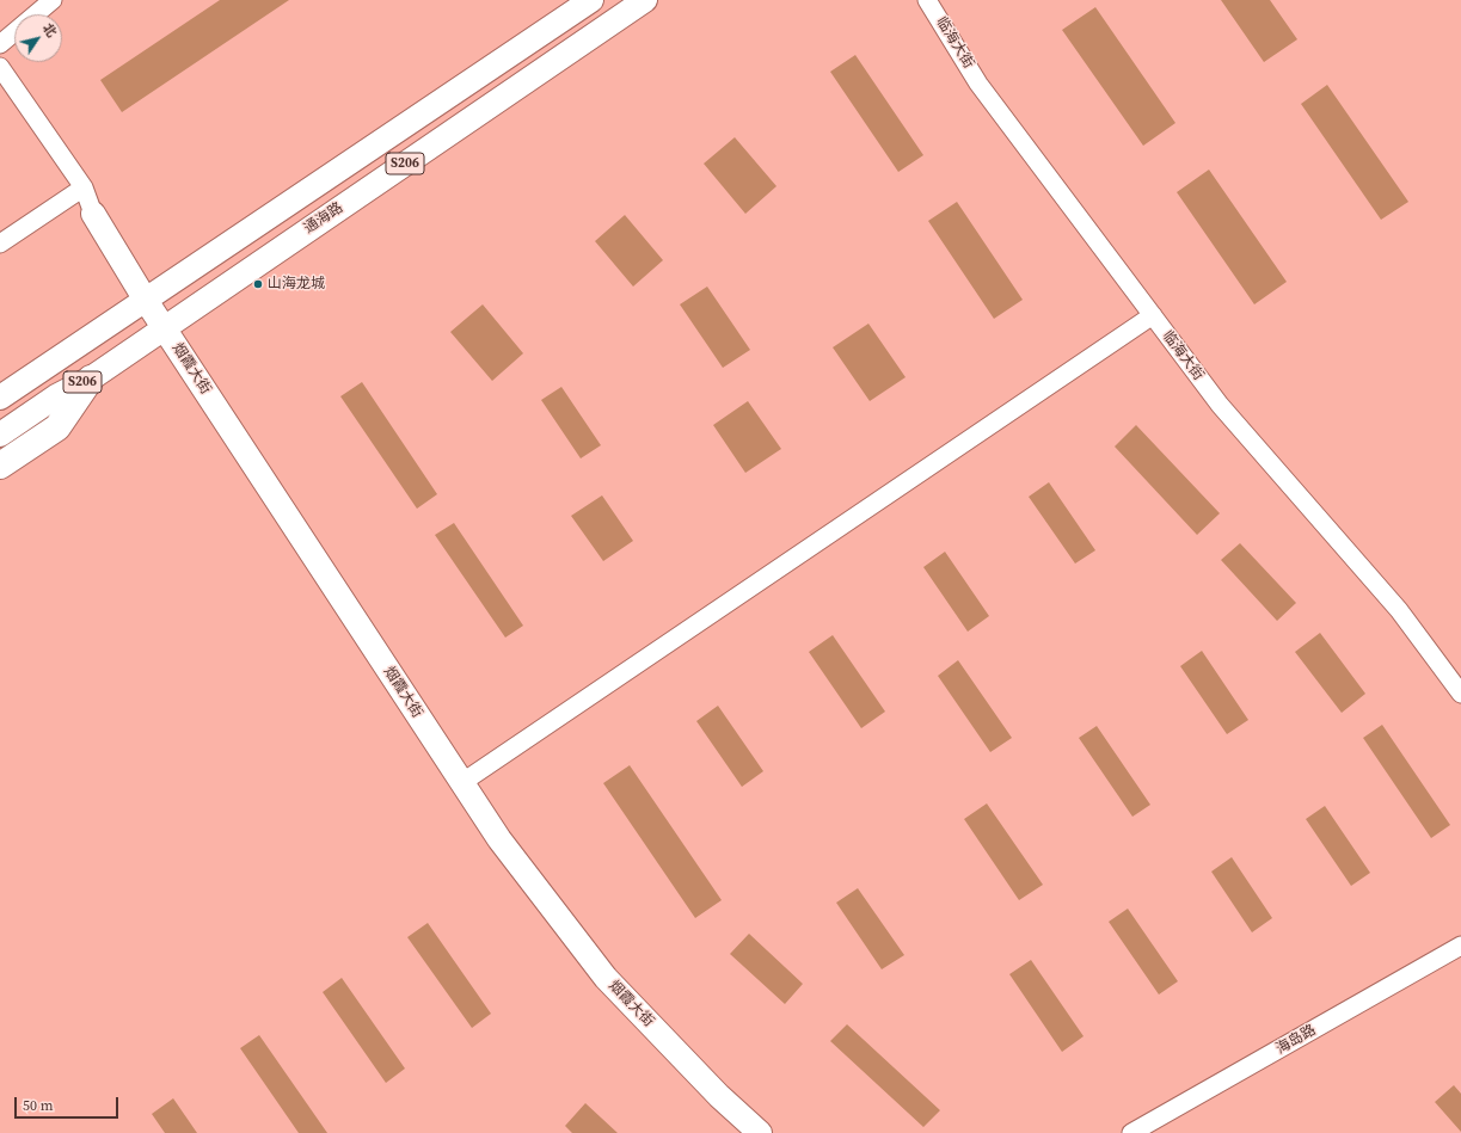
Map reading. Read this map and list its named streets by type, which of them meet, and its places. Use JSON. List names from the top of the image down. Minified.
{"streets":{"main road":["S206","通海路","烟霞大街"],"street":["临海大街","海岛路"]},"crossings":[["S206","烟霞大街"],["通海路","烟霞大街"]],"places":["山海龙城"],"scale_bar":"50 m","north":"top right"}
